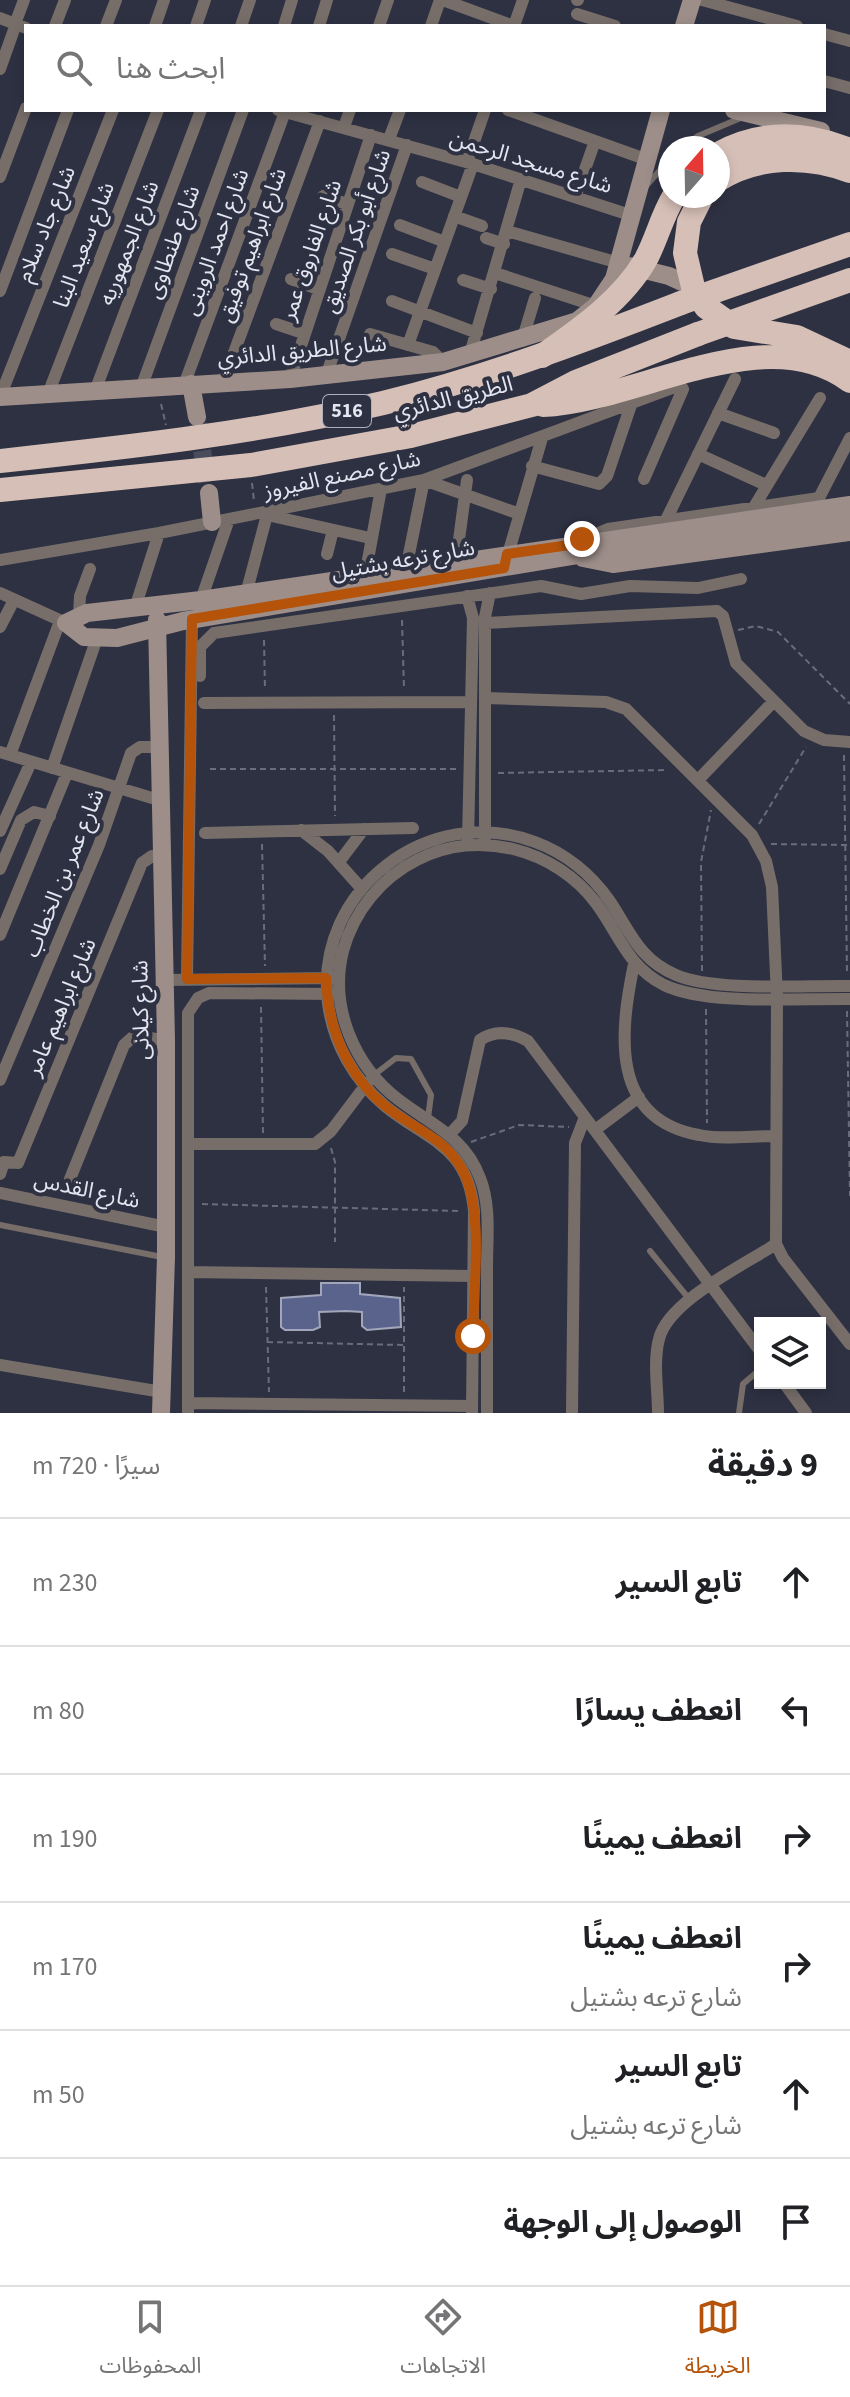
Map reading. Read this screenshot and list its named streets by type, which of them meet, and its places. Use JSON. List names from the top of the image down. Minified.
{"streets":{"highway":["الطريق الدائري","516"],"street":["شارع مسجد الرحمن","شارع جاد سلام","شارع أبو بكر الصديق","شارع طنطاوى","شارع احمد الروينى","شارع الجمهوريه","شارع سعيد البنا","شارع ابراهيم توفيق","شارع الفاروق عمر","شارع الطريق الدائري","شارع مصنع الفيروز","شارع ترعه بشتيل","شارع عمر بن الخطاب","شارع ابراهيم عامر","شارع كيلانى","شارع القدس"]},"crossings":[["شارع مسجد الرحمن","شارع أبو بكر الصديق"],["شارع مسجد الرحمن","شارع ابراهيم توفيق"],["شارع مسجد الرحمن","شارع الفاروق عمر"],["شارع جاد سلام","شارع الطريق الدائري"],["شارع أبو بكر الصديق","شارع الطريق الدائري"],["شارع طنطاوى","شارع الطريق الدائري"],["شارع احمد الروينى","شارع الطريق الدائري"],["شارع الجمهوريه","شارع الطريق الدائري"],["شارع سعيد البنا","شارع الطريق الدائري"],["شارع ابراهيم توفيق","شارع الطريق الدائري"],["شارع الفاروق عمر","شارع الطريق الدائري"],["شارع ترعه بشتيل","شارع كيلانى"],["شارع عمر بن الخطاب","شارع كيلانى"],["شارع ابراهيم عامر","شارع كيلانى"],["شارع كيلانى","شارع القدس"]],"north":"top","page":{"search":"ابحث هنا","heading":["9 دقيقة","سيرًا · 720 m"],"list":[["تابع السير","230 m"],["انعطف يسارًا","80 m"],["انعطف يمينًا","190 m"],["انعطف يمينًا","شارع ترعه بشتيل","170 m"],["تابع السير","شارع ترعه بشتيل","50 m"],"الوصول إلى الوجهة"],"nav":["الخريطة","الاتجاهات","المحفوظات"]}}
